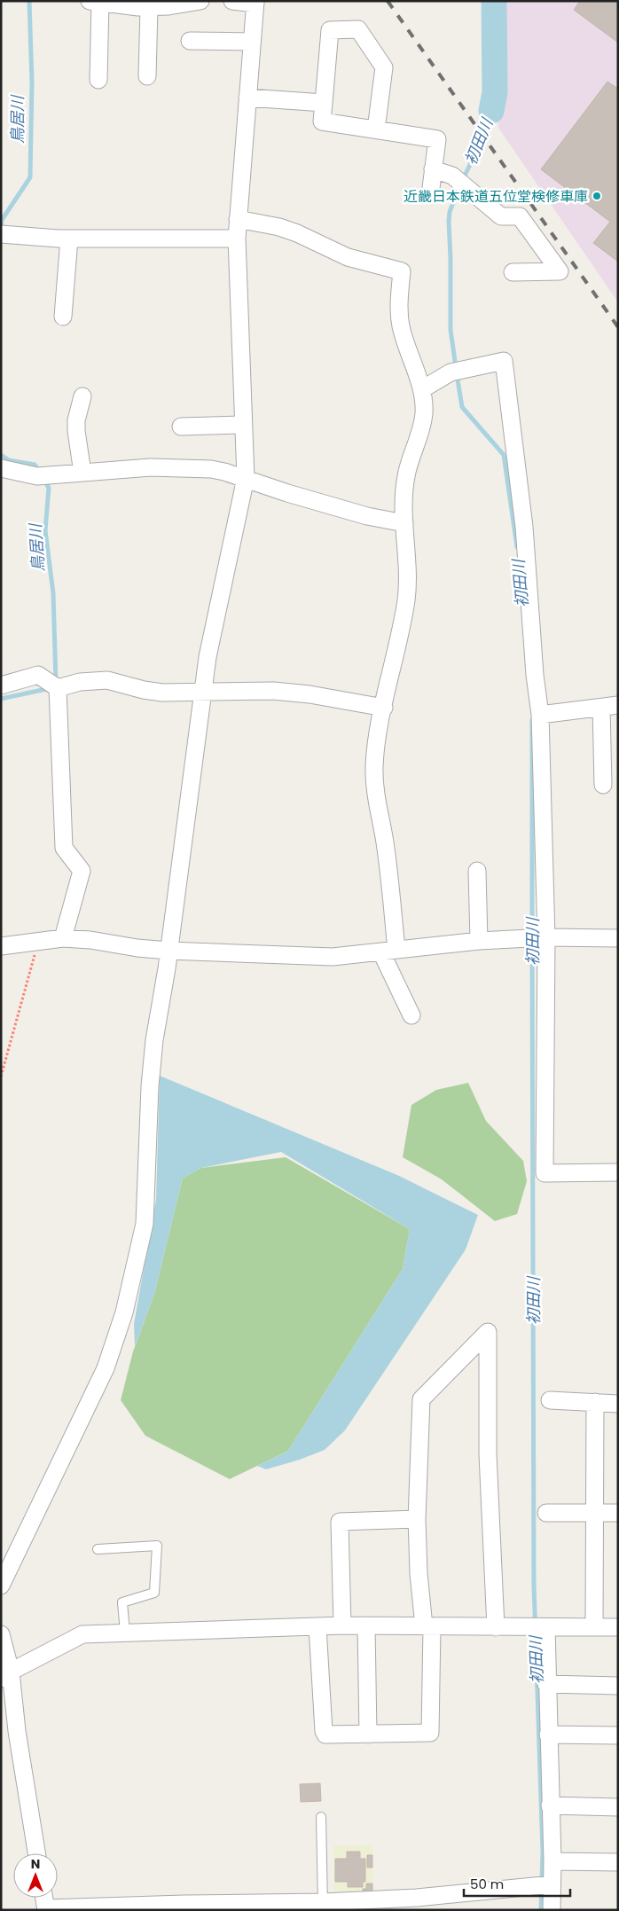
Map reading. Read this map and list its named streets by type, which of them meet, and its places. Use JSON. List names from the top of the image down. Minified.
{"water":["鳥居川","初田川"],"places":["近畿日本鉄道五位堂検修車庫"],"scale_bar":"50 m","north":"top"}
